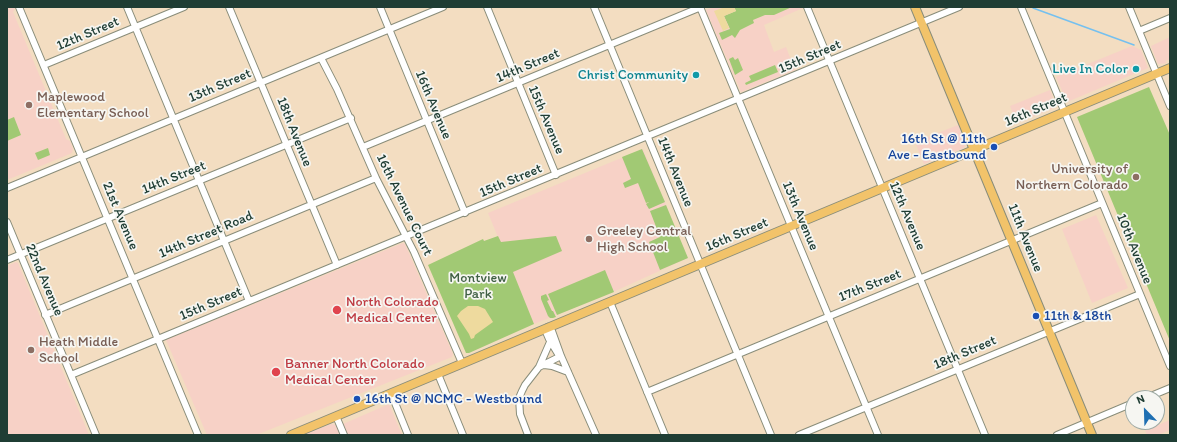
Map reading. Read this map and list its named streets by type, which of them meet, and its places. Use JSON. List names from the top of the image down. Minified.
{"streets":{"main road":["16th Street","11th Avenue"],"street":["12th Street","15th Street","14th Street","13th Street","16th Avenue","15th Avenue","18th Avenue","14th Avenue","16th Avenue Court","21st Avenue","13th Avenue","12th Avenue","14th Street Road","10th Avenue","22nd Avenue","17th Street","18th Street"]},"crossings":[["12th Street","21st Avenue"],["15th Street","16th Avenue"],["15th Street","15th Avenue"],["15th Street","18th Avenue"],["15th Street","14th Avenue"],["15th Street","16th Avenue Court"],["15th Street","21st Avenue"],["15th Street","13th Avenue"],["15th Street","12th Avenue"],["15th Street","11th Avenue"],["15th Street","22nd Avenue"],["14th Street","16th Avenue"],["14th Street","15th Avenue"],["14th Street","18th Avenue"],["14th Street","14th Avenue"],["14th Street","16th Avenue Court"],["14th Street","21st Avenue"],["14th Street","13th Avenue"],["14th Street","22nd Avenue"],["13th Street","16th Avenue"],["13th Street","18th Avenue"],["13th Street","16th Avenue Court"],["13th Street","21st Avenue"],["16th Street","14th Avenue"],["16th Street","16th Avenue Court"],["16th Street","13th Avenue"],["16th Street","12th Avenue"],["16th Street","11th Avenue"],["16th Street","10th Avenue"],["18th Avenue","14th Street Road"],["14th Avenue","17th Street"],["16th Avenue Court","14th Street Road"],["21st Avenue","14th Street Road"],["13th Avenue","17th Street"],["13th Avenue","18th Street"],["12th Avenue","17th Street"],["12th Avenue","18th Street"],["14th Street Road","22nd Avenue"],["11th Avenue","17th Street"],["11th Avenue","18th Street"],["10th Avenue","17th Street"],["10th Avenue","18th Street"]],"parks":["Montview Park"],"places":["Live In Color","Christ Community","Maplewood Elementary School","16th St @ 11th Ave - Eastbound","University of Northern Colorado","Greeley Central High School","North Colorado Medical Center","11th & 18th","Heath Middle School","Banner North Colorado Medical Center","16th St @ NCMC - Westbound"],"north":"top left"}
